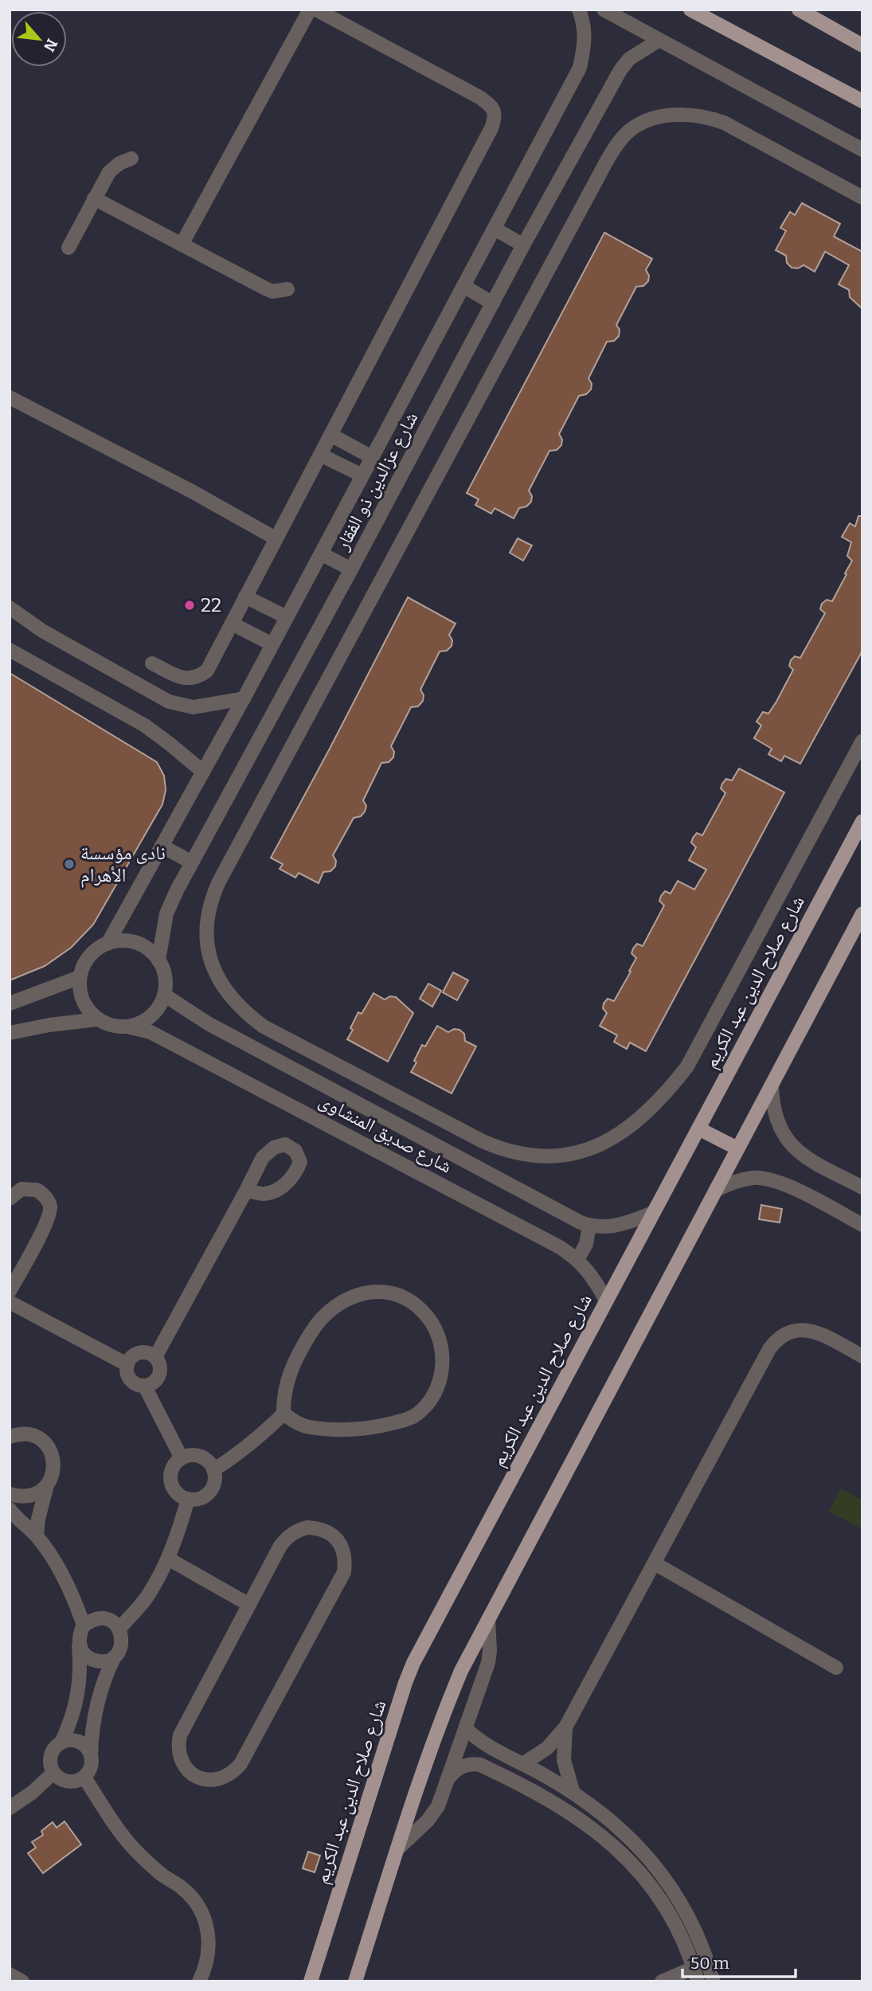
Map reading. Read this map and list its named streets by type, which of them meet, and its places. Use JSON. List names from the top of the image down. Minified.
{"streets":{"main road":["شارع صلاح الدين عبد الكريم"],"street":["شارع عزالدين ذو الفقار","شارع صديق المنشاوى"]},"crossings":[["شارع عزالدين ذو الفقار","شارع صديق المنشاوى"],["شارع صلاح الدين عبد الكريم","شارع صديق المنشاوى"]],"places":["22","نادى مؤسسة الأهرام"],"scale_bar":"50 m","north":"bottom right"}
